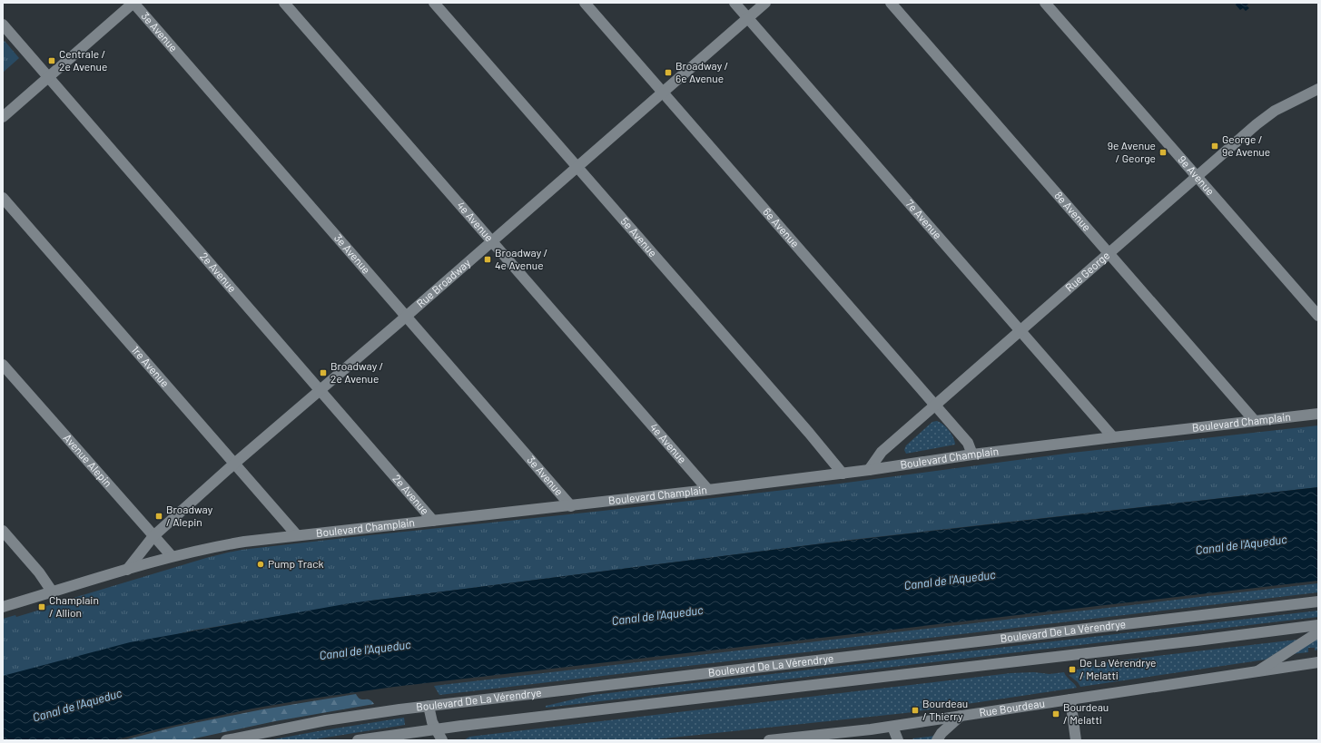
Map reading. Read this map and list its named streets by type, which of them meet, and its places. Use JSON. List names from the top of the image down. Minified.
{"streets":{"street":["3e Avenue","9e Avenue","8e Avenue","7e Avenue","4e Avenue","6e Avenue","5e Avenue","Rue George","2e Avenue","Rue Broadway","1re Avenue","Boulevard Champlain","Avenue Alepin","Boulevard De La Vérendrye","Rue Bourdeau"]},"crossings":[["3e Avenue","Rue Broadway"],["3e Avenue","Boulevard Champlain"],["9e Avenue","Rue George"],["8e Avenue","Rue George"],["8e Avenue","Boulevard Champlain"],["7e Avenue","Rue George"],["7e Avenue","Rue Broadway"],["7e Avenue","Boulevard Champlain"],["4e Avenue","Rue Broadway"],["4e Avenue","Boulevard Champlain"],["6e Avenue","Rue George"],["6e Avenue","Rue Broadway"],["6e Avenue","Boulevard Champlain"],["5e Avenue","Rue Broadway"],["5e Avenue","Boulevard Champlain"],["Rue George","Boulevard Champlain"],["2e Avenue","Rue Broadway"],["2e Avenue","Boulevard Champlain"],["Rue Broadway","1re Avenue"],["Rue Broadway","Boulevard Champlain"],["Rue Broadway","Avenue Alepin"],["1re Avenue","Boulevard Champlain"],["Boulevard Champlain","Avenue Alepin"]],"water":["Canal de l'Aqueduc"],"places":{"transit":["Centrale / 2e Avenue","Broadway / 6e Avenue","George / 9e Avenue","9e Avenue / George","Broadway / 4e Avenue","Broadway / 2e Avenue","Broadway / Alepin","Champlain / Allion","De La Vérendrye / Melatti","Bourdeau / Thierry","Bourdeau / Melatti"],"other":["Pump Track"]}}
